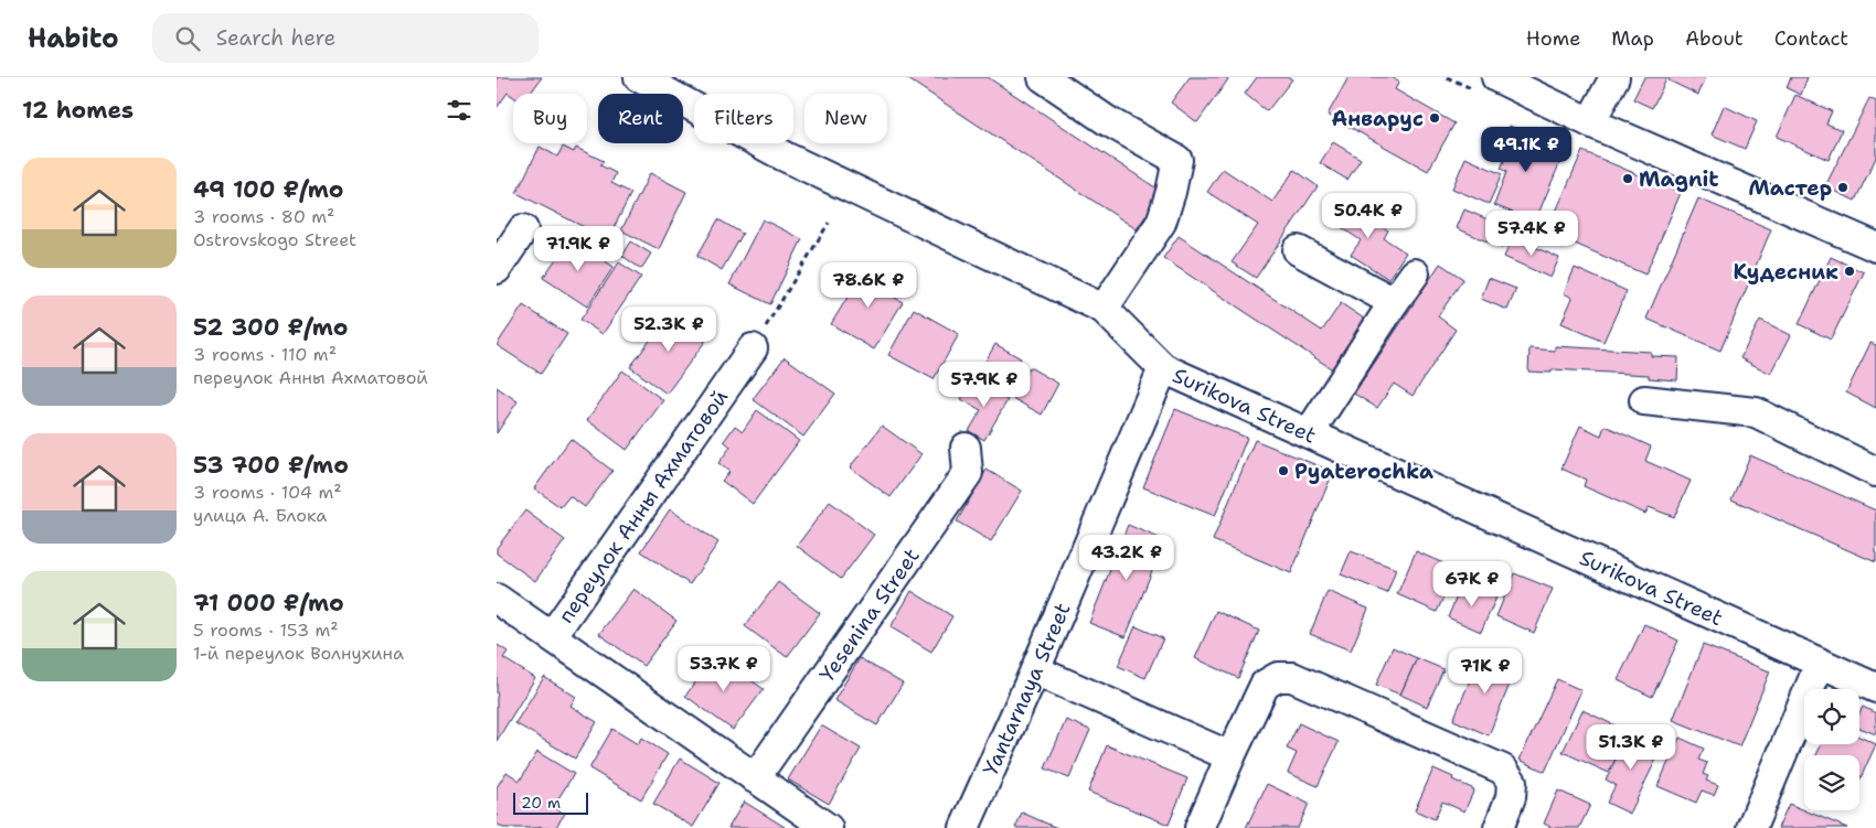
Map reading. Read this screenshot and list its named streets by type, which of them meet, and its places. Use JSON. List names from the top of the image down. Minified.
{"streets":{"street":["Surikova Street","переулок Анны Ахматовой","Yesenina Street","Yantarnaya Street"]},"crossings":[["Surikova Street","Yantarnaya Street"]],"places":["Анварус","Magnit","Мастер","Кудесник","Pyaterochka"],"scale_bar":"20 m","page":{"header":"Habito","search":"Search here","nav":["Home","Map","About","Contact"],"heading":"12 homes","chip":["Buy","Rent","Filters","New"],"price":["49.1K ₽","50.4K ₽","57.4K ₽","71.9K ₽","78.6K ₽","52.3K ₽","57.9K ₽","43.2K ₽","67K ₽","53.7K ₽","71K ₽","51.3K ₽"],"list":[{"name":"49 100 ₽/mo","note":"3 rooms · 80 m² · Ostrovskogo Street"},{"name":"52 300 ₽/mo","note":"3 rooms · 110 m² · переулок Анны Ахматовой"},{"name":"53 700 ₽/mo","note":"3 rooms · 104 m² · улица А. Блока"},{"name":"71 000 ₽/mo","note":"5 rooms · 153 m² · 1-й переулок Волнухина"}],"scale":"20 m"}}
